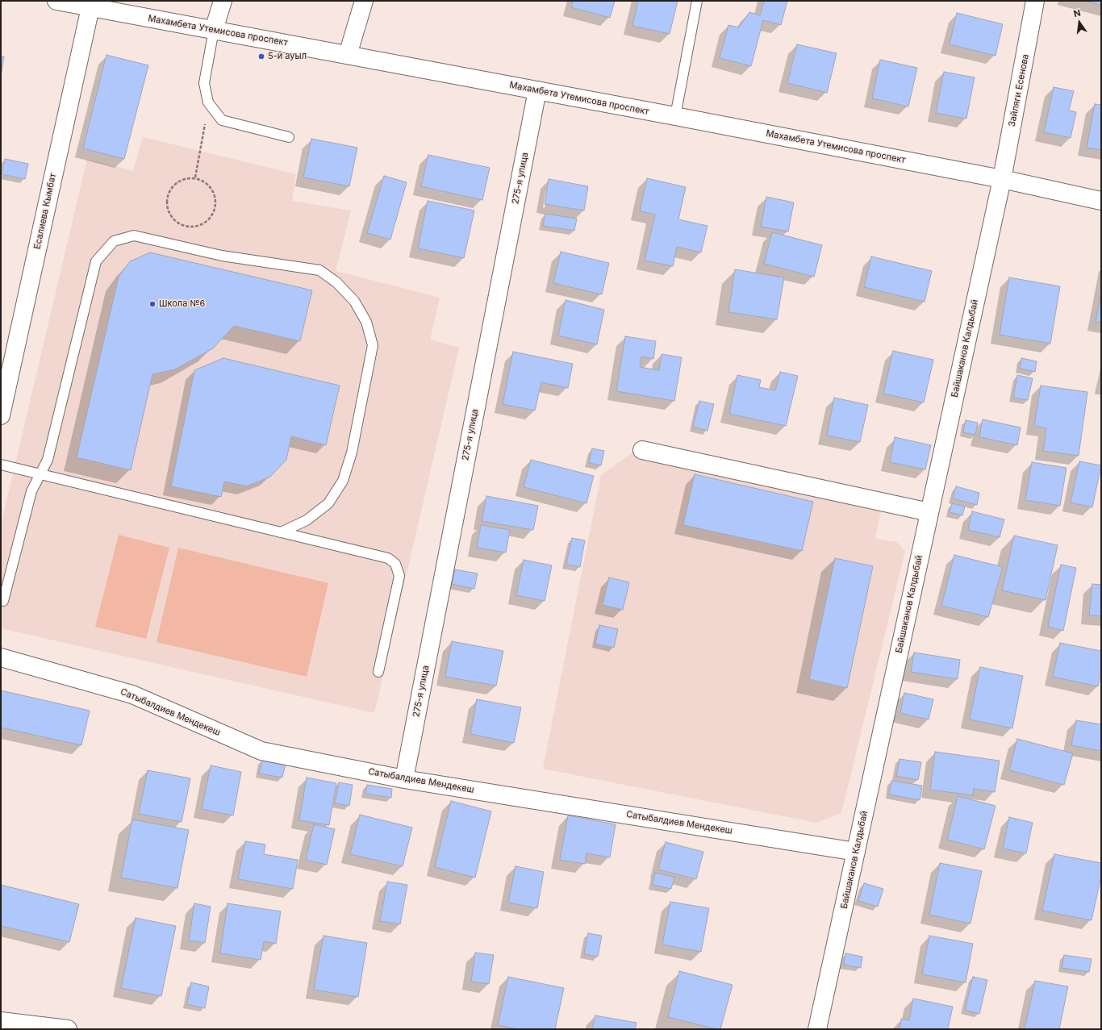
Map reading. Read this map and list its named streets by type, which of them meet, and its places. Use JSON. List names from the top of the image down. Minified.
{"streets":{"street":["Махамбета Утемисова проспект","Зайляги Есенова","275-я улица","Есалиева Кымбат","Байшаканов Калдыбай","Сатыбалдиев Мендекеш"]},"crossings":[["Махамбета Утемисова проспект","Зайляги Есенова"],["Махамбета Утемисова проспект","275-я улица"],["Махамбета Утемисова проспект","Есалиева Кымбат"],["Махамбета Утемисова проспект","Байшаканов Калдыбай"],["Зайляги Есенова","Байшаканов Калдыбай"],["275-я улица","Сатыбалдиев Мендекеш"],["Байшаканов Калдыбай","Сатыбалдиев Мендекеш"]],"places":["5-й ауыл","Школа №6"],"north":"top"}
